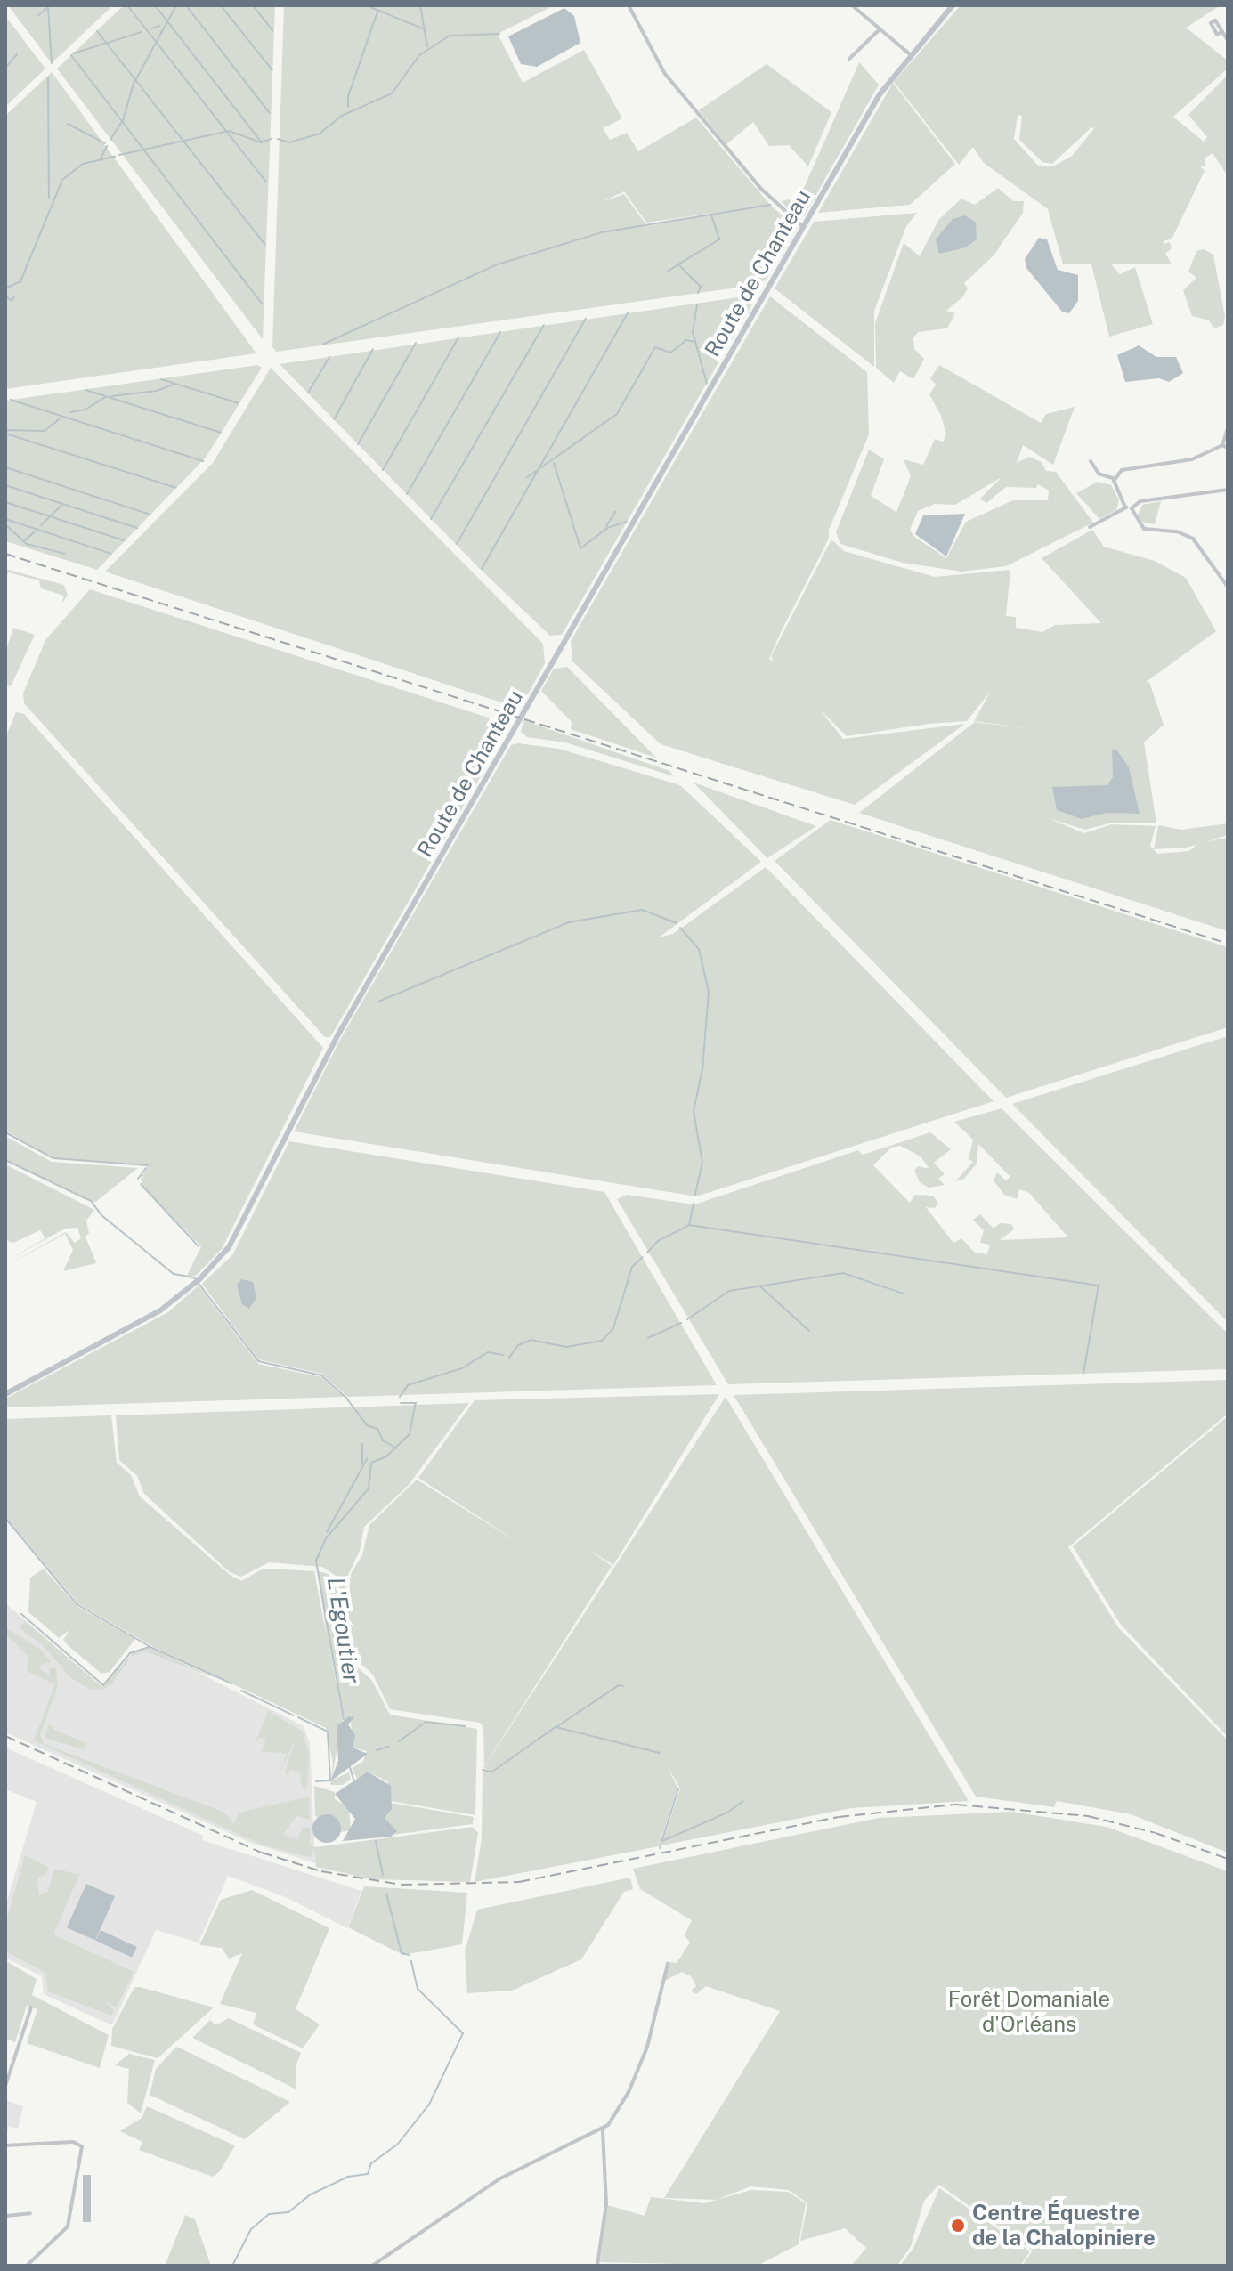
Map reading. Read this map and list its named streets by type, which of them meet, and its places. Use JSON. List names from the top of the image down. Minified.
{"streets":{"main road":["Route de Chanteau"]},"water":["L'Egoutier"],"parks":["Forêt Domaniale d'Orléans"],"places":["Centre Équestre de la Chalopiniere"]}
